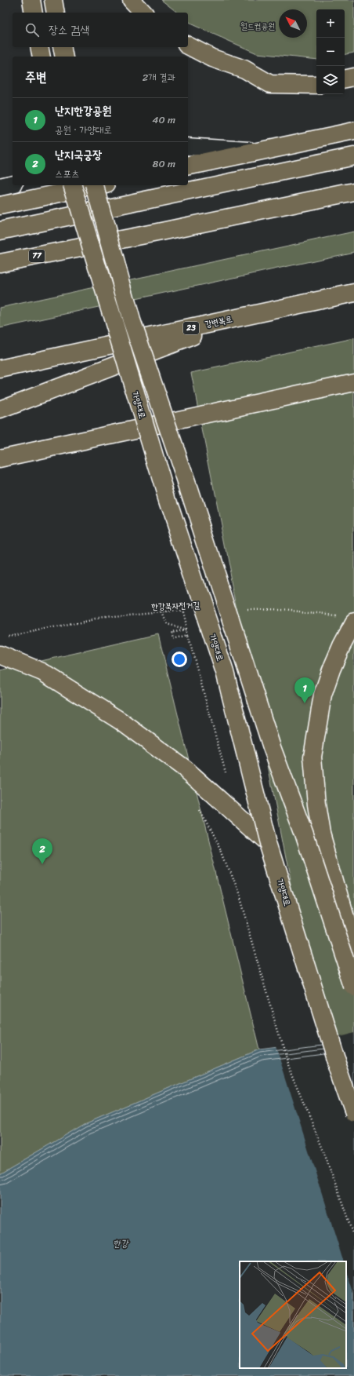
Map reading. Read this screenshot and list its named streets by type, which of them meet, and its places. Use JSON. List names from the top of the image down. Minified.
{"streets":{"main road":["77","강변북로","23","가양대로"],"path":["한강북자전거길"]},"water":["한강"],"parks":["월드컵공원"],"north":"top left","page":{"map_buttons":["+","−"],"search":"장소 검색","heading":["주변","2개 결과"],"list":[{"mark":"1","name":"난지한강공원","note":"공원 · 가양대로","value":"40 m"},{"mark":"2","name":"난지국궁장","note":"스포츠","value":"80 m"}],"pins":["1","2"]}}
